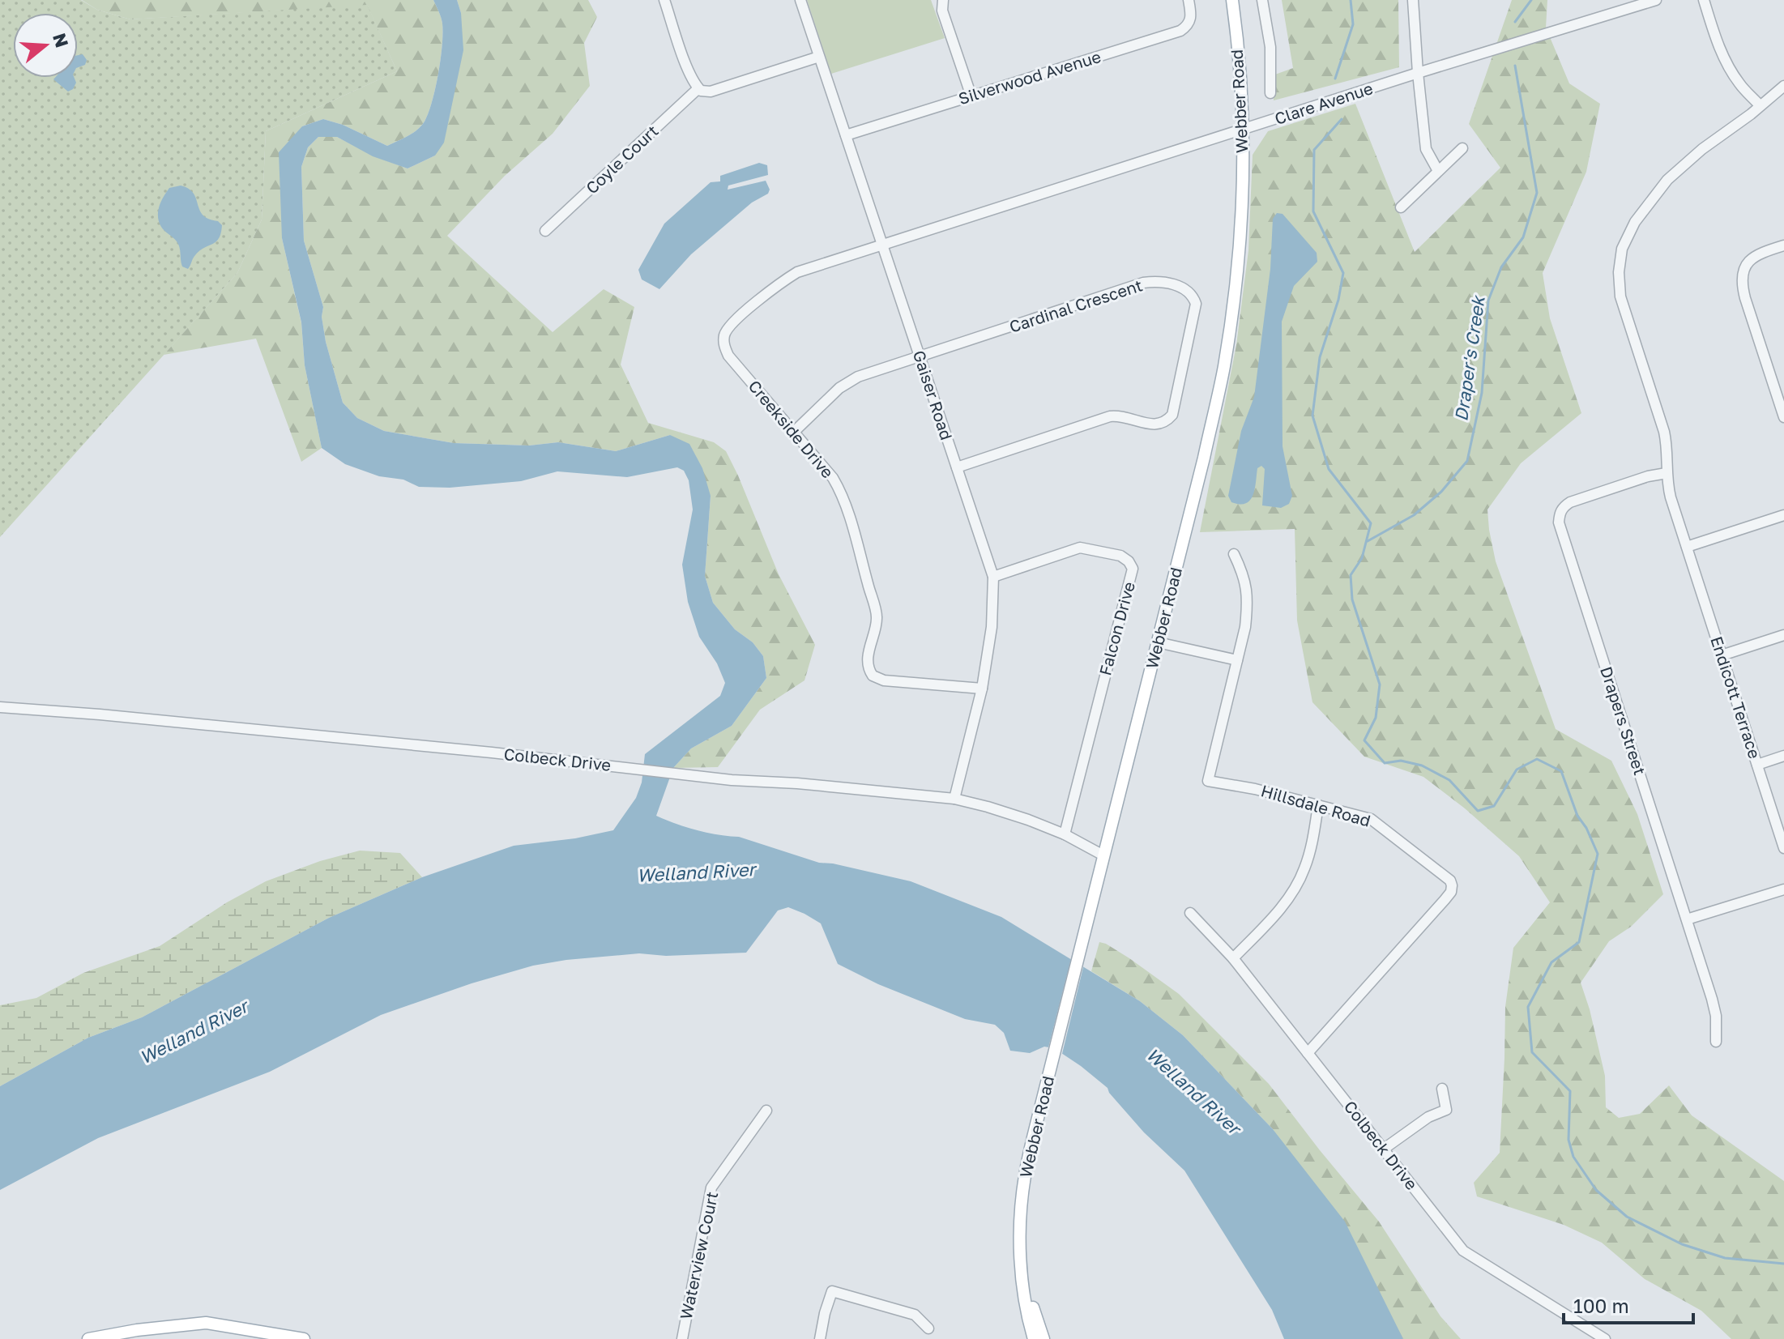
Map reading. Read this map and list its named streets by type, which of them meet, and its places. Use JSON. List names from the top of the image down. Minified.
{"streets":{"main road":["Webber Road"],"street":["Silverwood Avenue","Clare Avenue","Coyle Court","Cardinal Crescent","Gaiser Road","Creekside Drive","Falcon Drive","Endicott Terrace","Drapers Street","Colbeck Drive","Hillsdale Road","Waterview Court"]},"crossings":[["Silverwood Avenue","Gaiser Road"],["Webber Road","Clare Avenue"],["Webber Road","Colbeck Drive"],["Clare Avenue","Gaiser Road"],["Clare Avenue","Creekside Drive"],["Cardinal Crescent","Gaiser Road"],["Gaiser Road","Creekside Drive"],["Gaiser Road","Falcon Drive"],["Gaiser Road","Colbeck Drive"],["Falcon Drive","Colbeck Drive"],["Endicott Terrace","Drapers Street"],["Colbeck Drive","Hillsdale Road"]],"water":["Draper's Creek","Welland River"],"scale_bar":"100 m","north":"right"}
